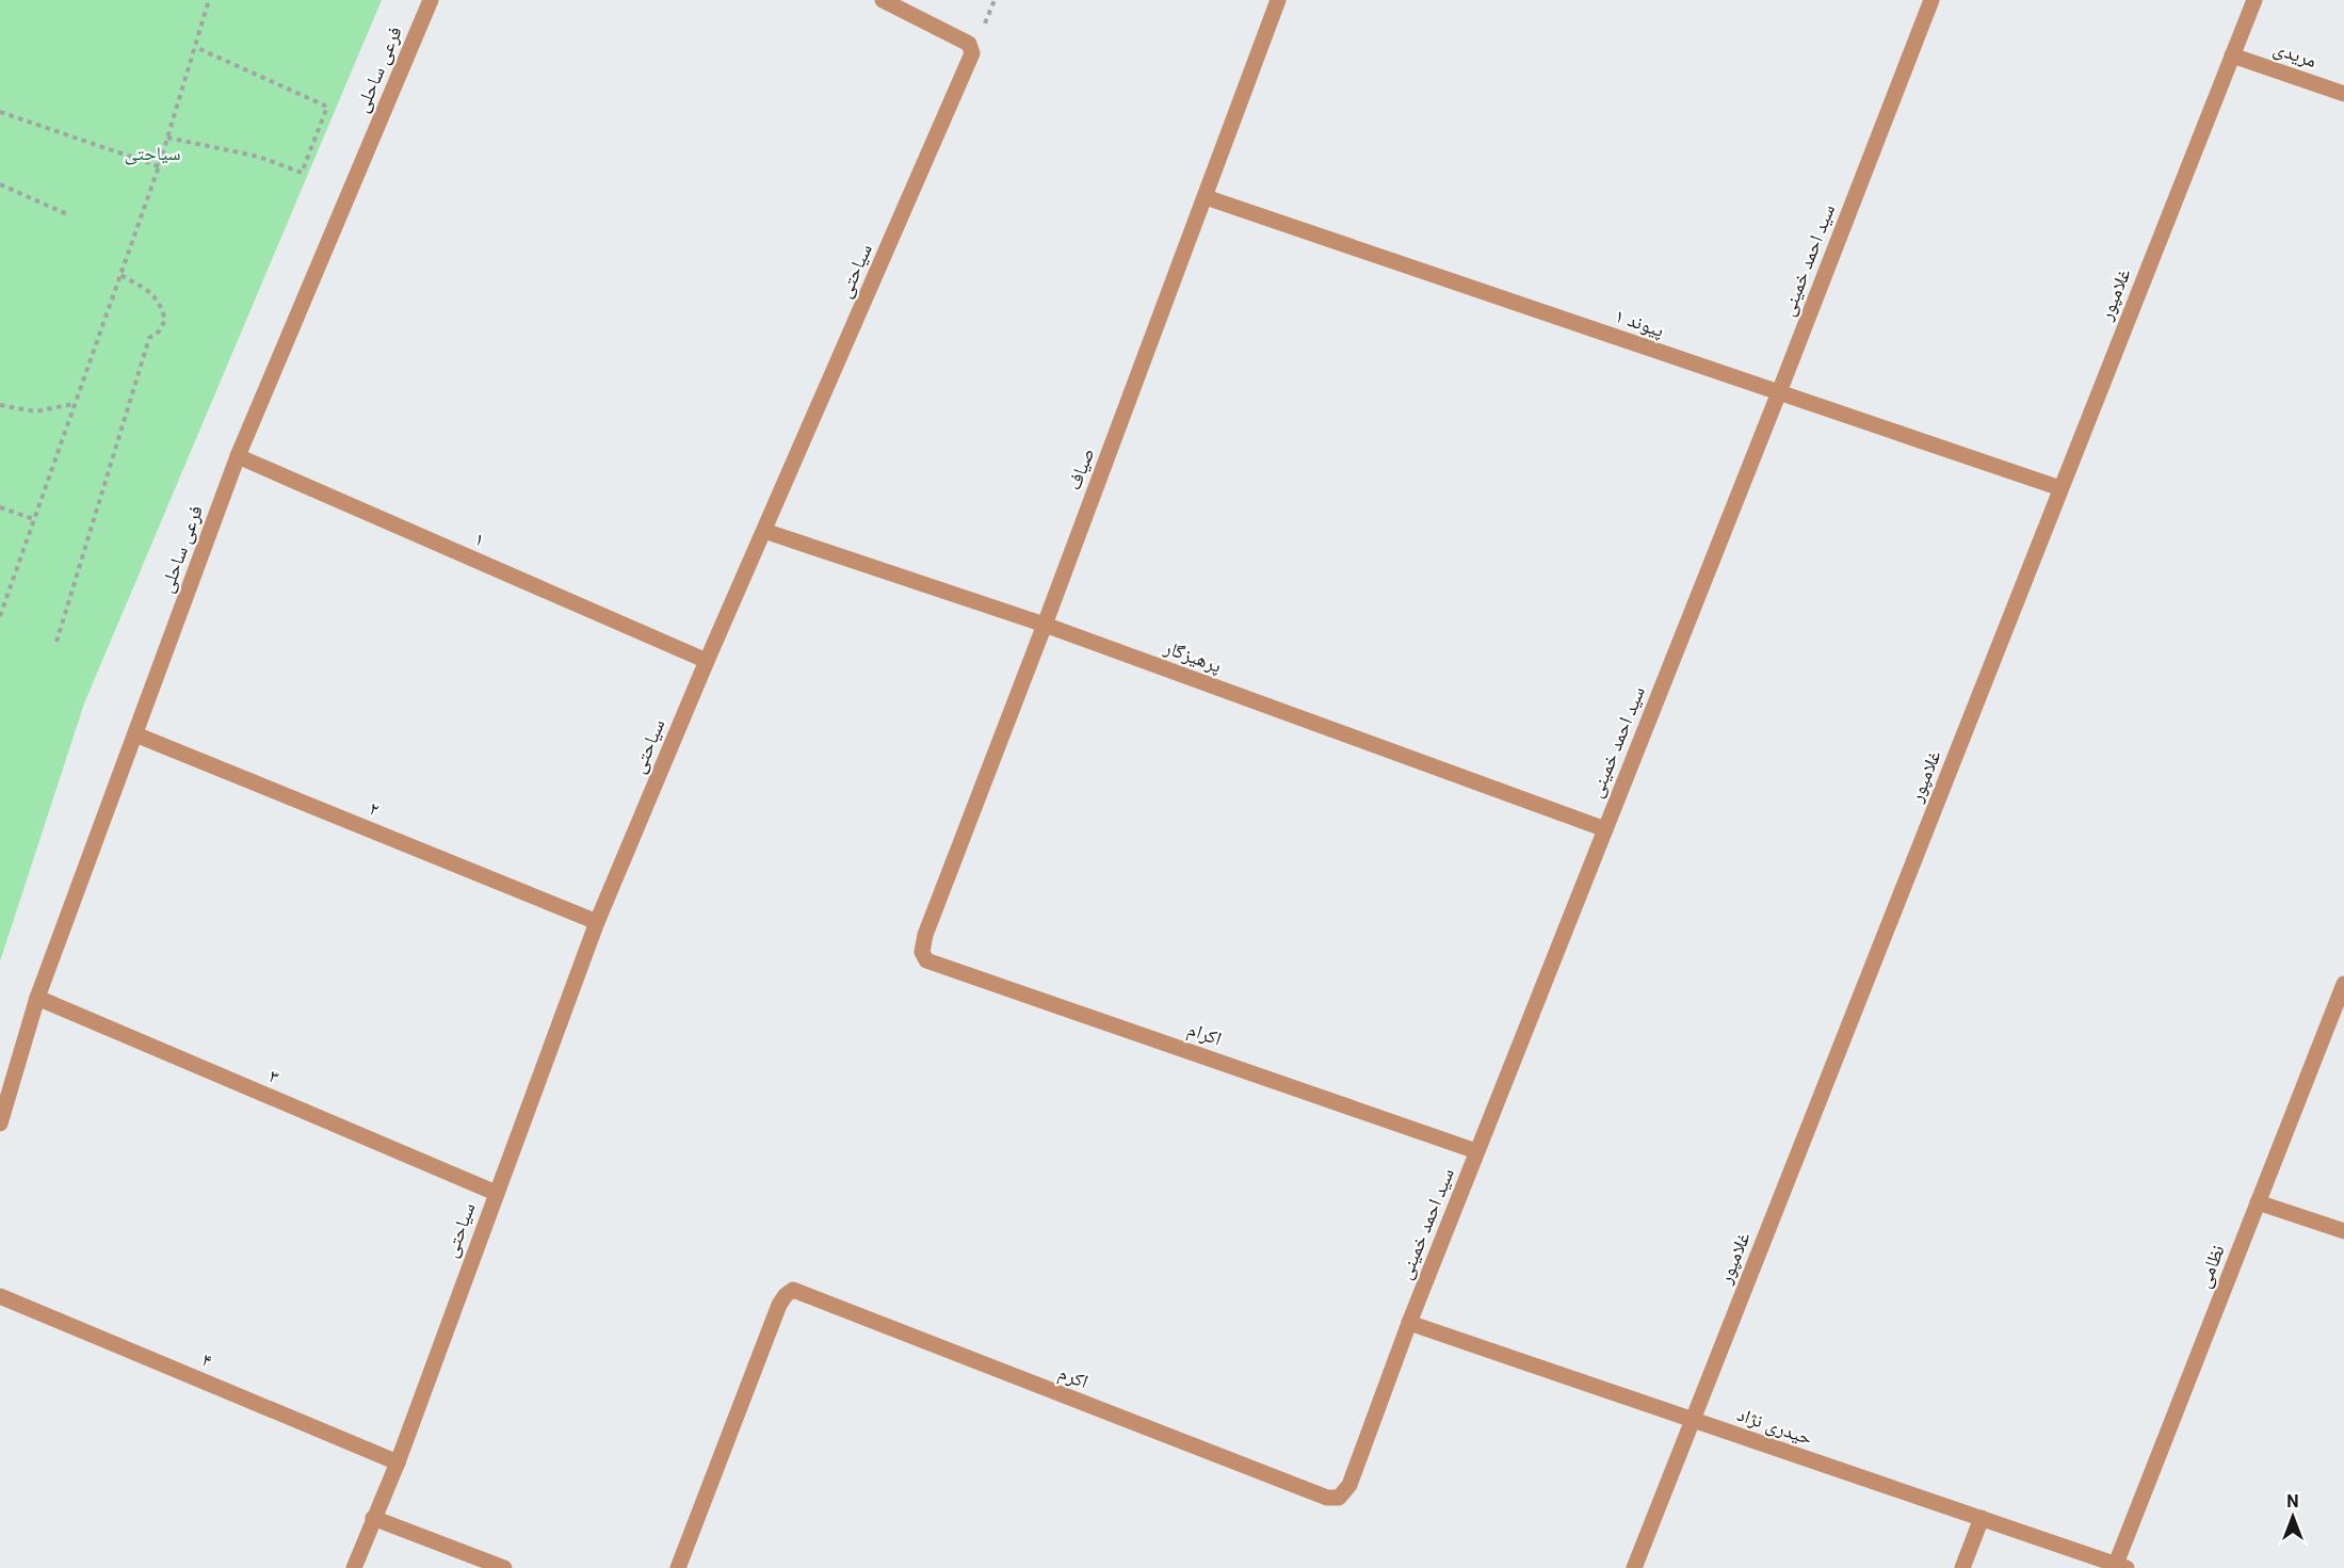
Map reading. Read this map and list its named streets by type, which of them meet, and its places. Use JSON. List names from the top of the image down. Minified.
{"streets":{"street":["مریدی","فرعی ساحلی","سید احمد خمینی","سیاحتی","غلامپور","پیوند ۱","صیاف","۱","پرهیزگار","۲","اکرام","۳","نظامی","۴","اکرم","حیدری نژاد"]},"crossings":[["مریدی","غلامپور"],["فرعی ساحلی","۱"],["فرعی ساحلی","۲"],["فرعی ساحلی","۳"],["سید احمد خمینی","پیوند ۱"],["سید احمد خمینی","پرهیزگار"],["سید احمد خمینی","اکرام"],["سید احمد خمینی","اکرم"],["سید احمد خمینی","حیدری نژاد"],["سیاحتی","۱"],["سیاحتی","پرهیزگار"],["سیاحتی","۲"],["سیاحتی","۳"],["سیاحتی","۴"],["غلامپور","پیوند ۱"],["غلامپور","حیدری نژاد"],["پیوند ۱","صیاف"],["صیاف","پرهیزگار"],["صیاف","اکرام"],["نظامی","حیدری نژاد"]],"parks":["سیاحتی"],"north":"top"}
